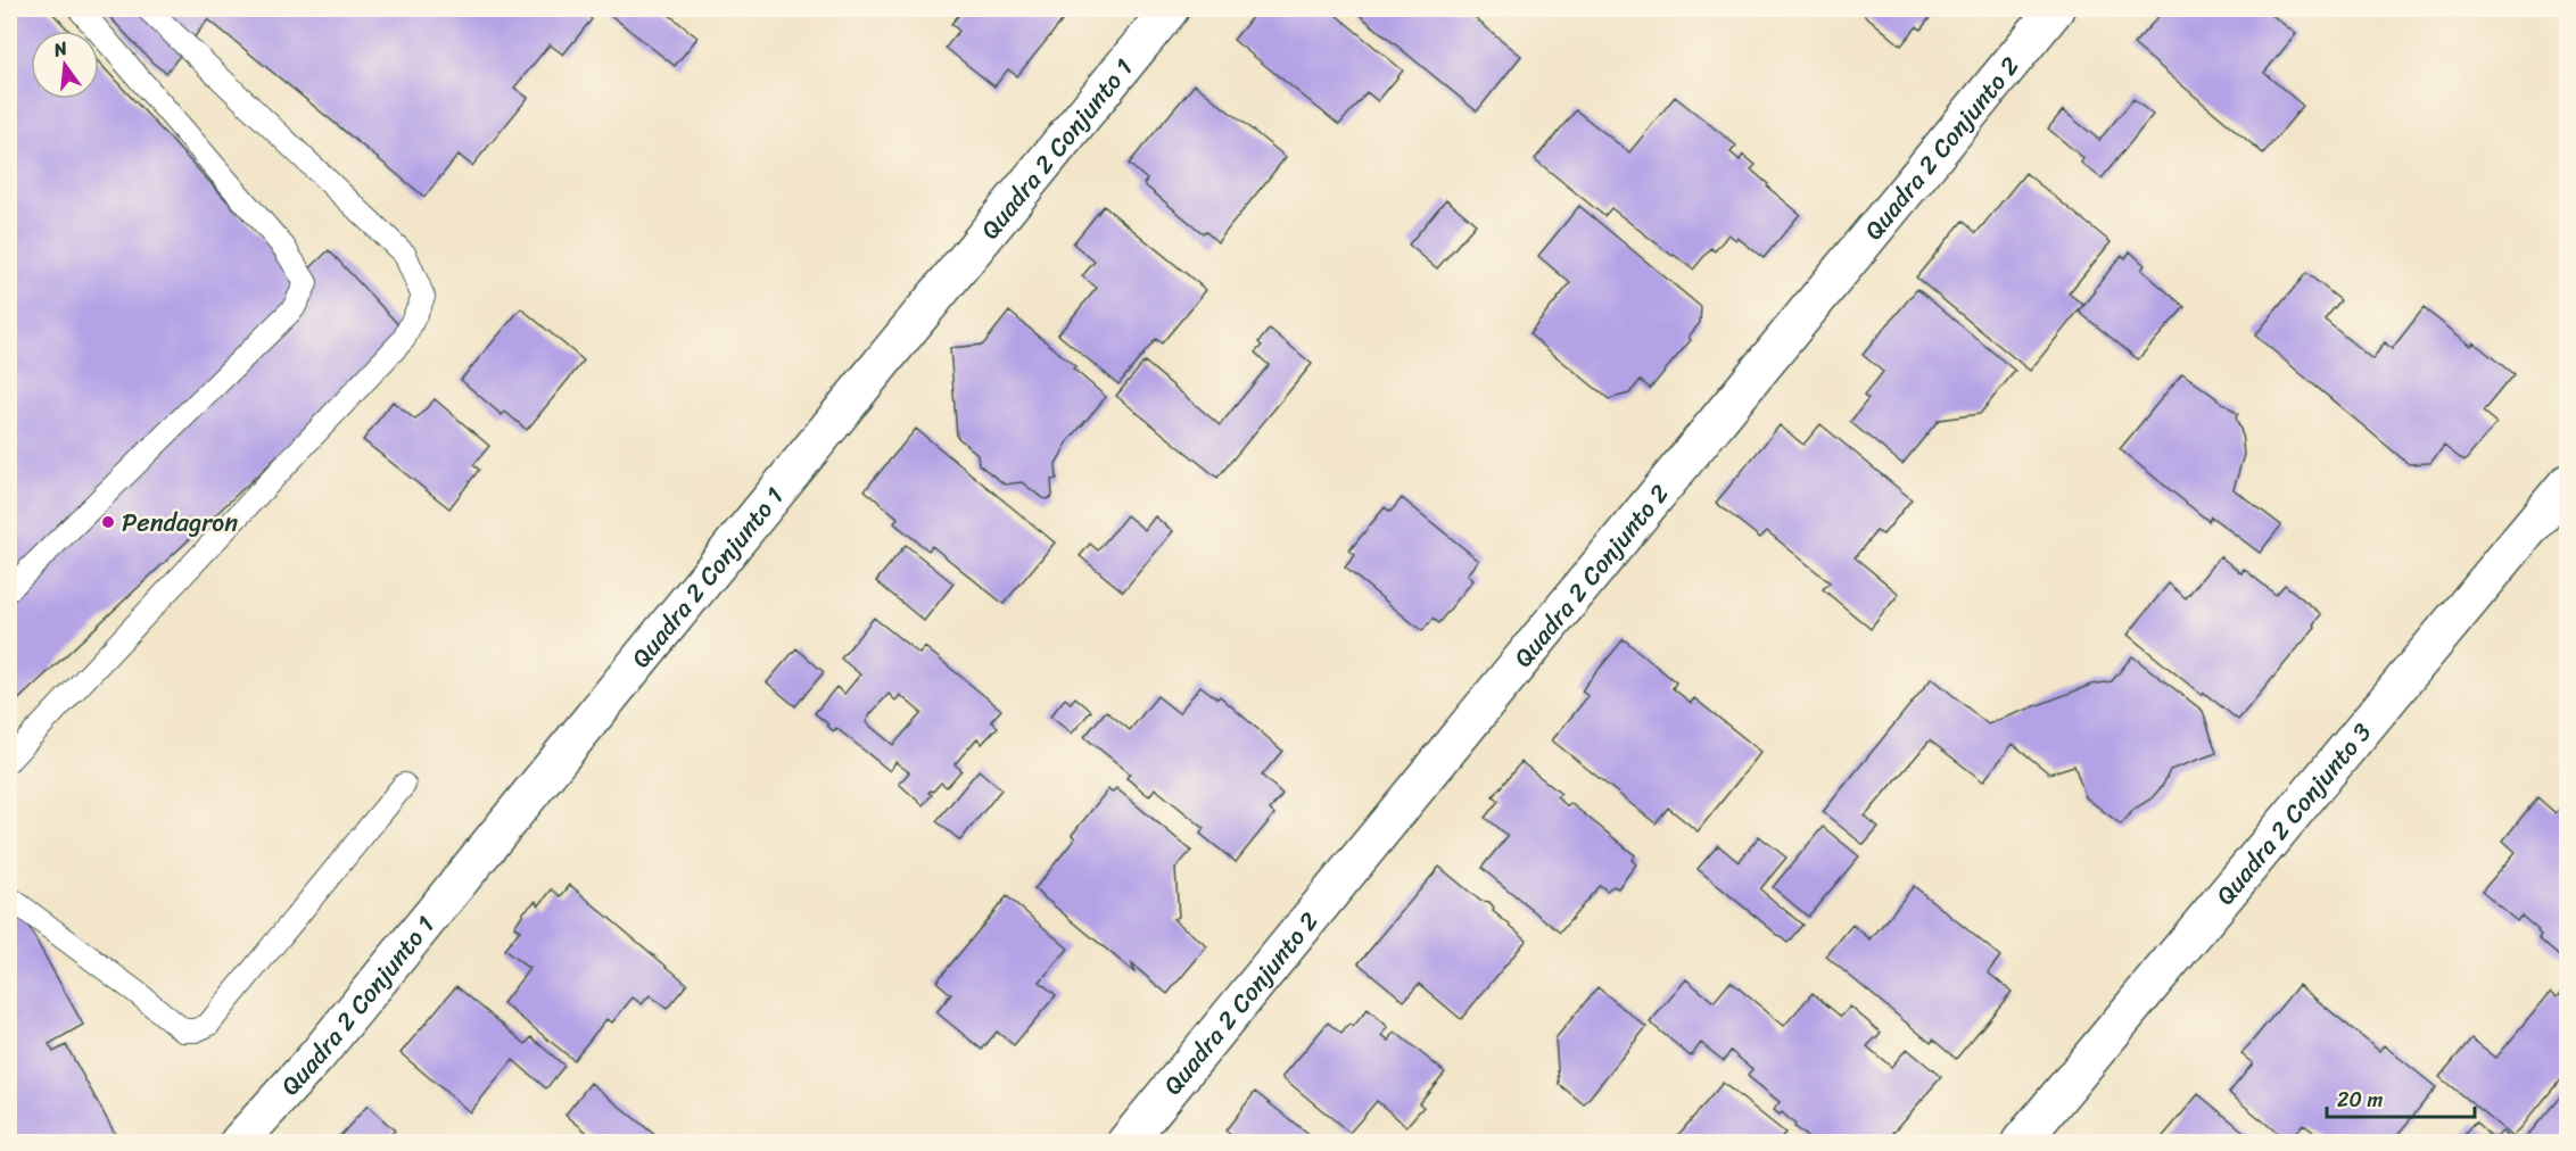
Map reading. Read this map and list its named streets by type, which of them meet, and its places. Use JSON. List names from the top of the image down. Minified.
{"streets":{"street":["Quadra 2 Conjunto 2","Quadra 2 Conjunto 1","Quadra 2 Conjunto 3"]},"places":["Pendagron"],"scale_bar":"20 m","north":"top"}
